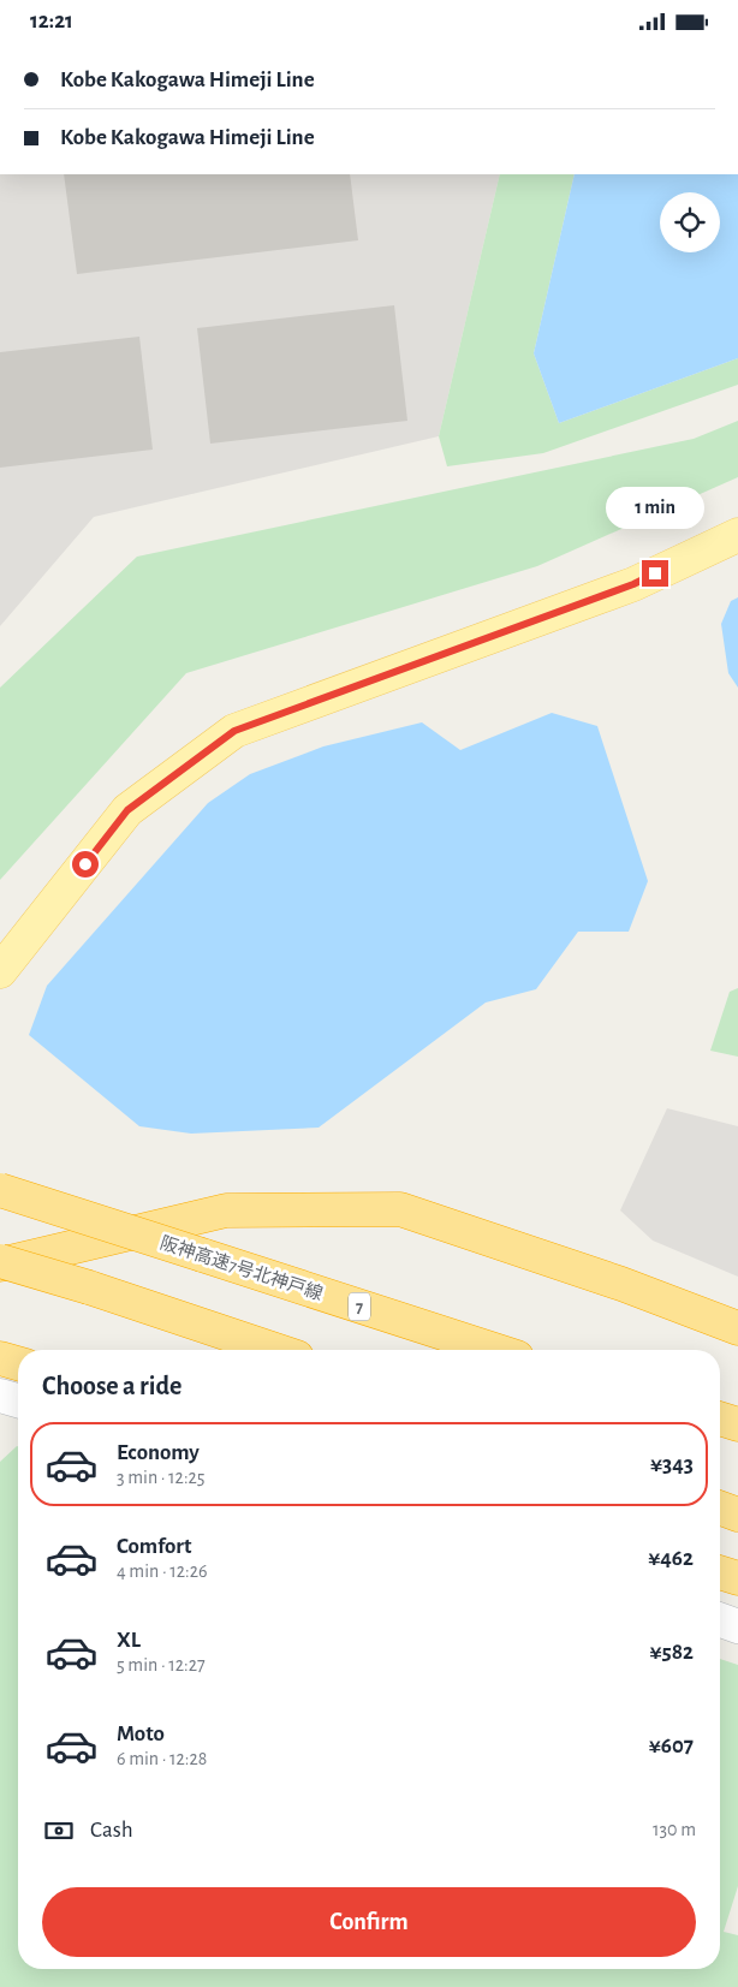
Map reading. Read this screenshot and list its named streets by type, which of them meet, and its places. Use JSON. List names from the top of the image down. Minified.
{"streets":{"highway":["阪神高速7号北神戸線","7"]},"page":{"status":"12:21","banner":["Kobe Kakogawa Himeji Line","Kobe Kakogawa Himeji Line"],"bubble":"1 min","heading":"Choose a ride","list":[{"name":"Economy","note":"3 min · 12:25","value":"¥343"},{"name":"Comfort","note":"4 min · 12:26","value":"¥462"},{"name":"XL","note":"5 min · 12:27","value":"¥582"},{"name":"Moto","note":"6 min · 12:28","value":"¥607"}],"pay":["Cash","130 m"],"buttons":"Confirm"}}
